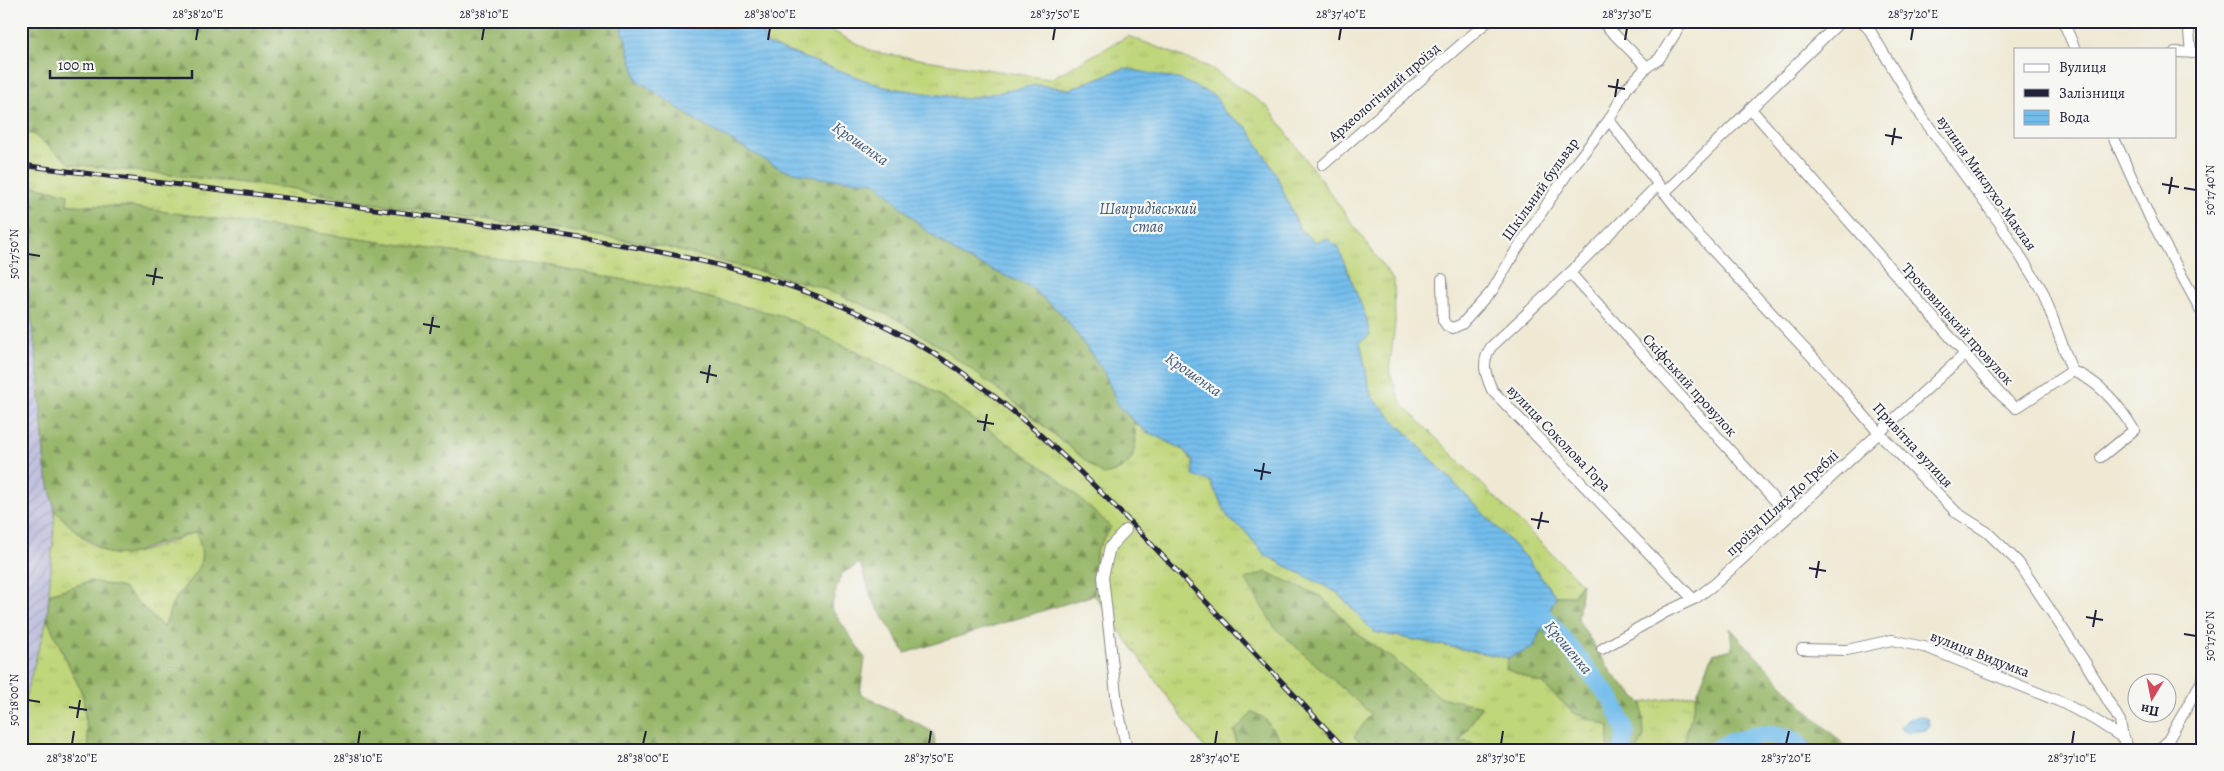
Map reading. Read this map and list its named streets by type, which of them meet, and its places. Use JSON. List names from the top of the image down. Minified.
{"streets":{"street":["Археологічний проїзд","вулиця Миклухо-Маклая","Шкільний бульвар","Троковицький провулок","Скіфський провулок","вулиця Соколова Гора","Привітна вулиця","проїзд Шлях До Греблі","вулиця Видумка"]},"crossings":[["вулиця Миклухо-Маклая","Троковицький провулок"],["Шкільний бульвар","Привітна вулиця"],["Троковицький провулок","вулиця Соколова Гора"],["Троковицький провулок","проїзд Шлях До Греблі"],["Скіфський провулок","вулиця Соколова Гора"],["Скіфський провулок","проїзд Шлях До Греблі"],["вулиця Соколова Гора","Привітна вулиця"],["вулиця Соколова Гора","проїзд Шлях До Греблі"],["Привітна вулиця","проїзд Шлях До Греблі"],["Привітна вулиця","вулиця Видумка"]],"water":["Крошенка","Швиридівський став"],"legend":["Вулиця","Залізниця","Вода"],"scale_bar":"100 m","north":"bottom","coordinates":["28°38'20\"E","28°38'10\"E","28°38'00\"E","28°37'50\"E","28°37'40\"E","28°37'30\"E","28°37'20\"E","50°17'40\"N","50°17'50\"N","50°18'00\"N","28°37'10\"E"]}
